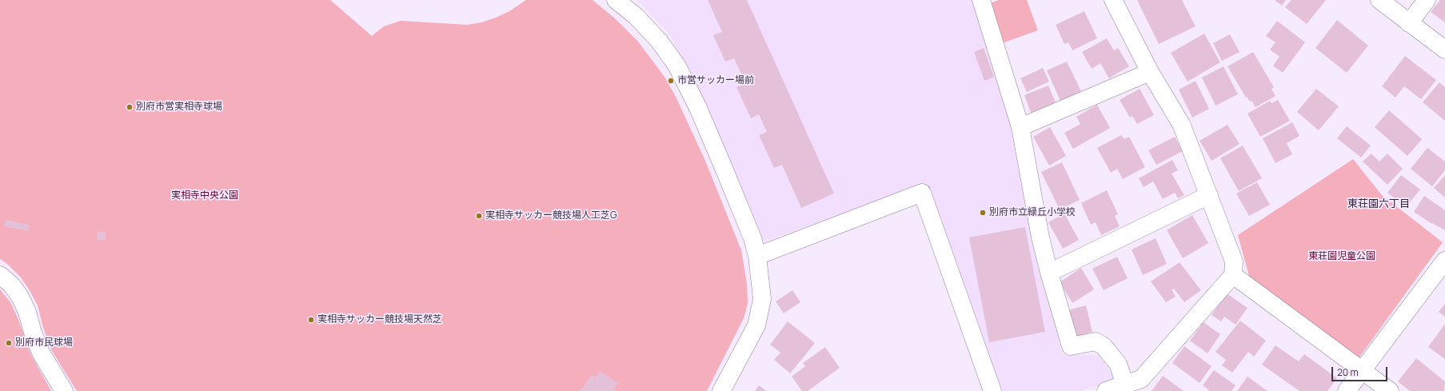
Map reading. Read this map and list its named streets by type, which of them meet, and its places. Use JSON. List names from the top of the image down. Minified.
{"districts":["東荘園六丁目"],"parks":["実相寺中央公園","東荘園児童公園"],"places":["市営サッカー場前","別府市営実相寺球場","別府市立緑丘小学校","実相寺サッカー競技場人工芝G","実相寺サッカー競技場天然芝","別府市民球場"],"scale_bar":"20 m"}
